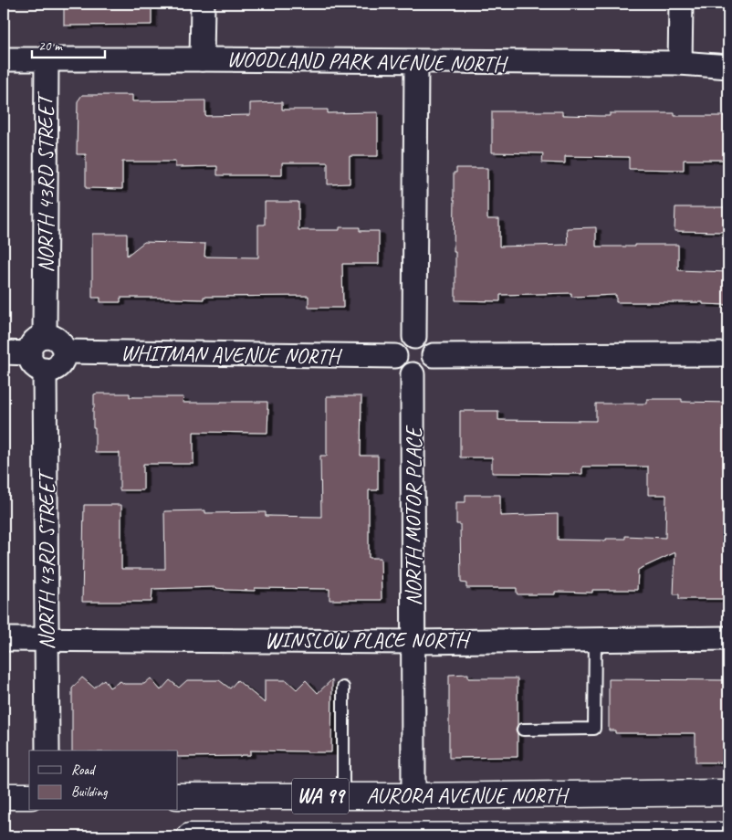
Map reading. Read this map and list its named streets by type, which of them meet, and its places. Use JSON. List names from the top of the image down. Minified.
{"streets":{"highway":["AURORA AVENUE NORTH","WA 99"],"street":["WOODLAND PARK AVENUE NORTH","NORTH 43RD STREET","WHITMAN AVENUE NORTH","NORTH MOTOR PLACE","WINSLOW PLACE NORTH"]},"crossings":[["WOODLAND PARK AVENUE NORTH","NORTH 43RD STREET"],["NORTH 43RD STREET","WHITMAN AVENUE NORTH"],["NORTH 43RD STREET","WINSLOW PLACE NORTH"],["WHITMAN AVENUE NORTH","NORTH MOTOR PLACE"],["NORTH MOTOR PLACE","WINSLOW PLACE NORTH"],["NORTH MOTOR PLACE","AURORA AVENUE NORTH"]],"legend":["Road","Building"],"scale_bar":"20 m"}
